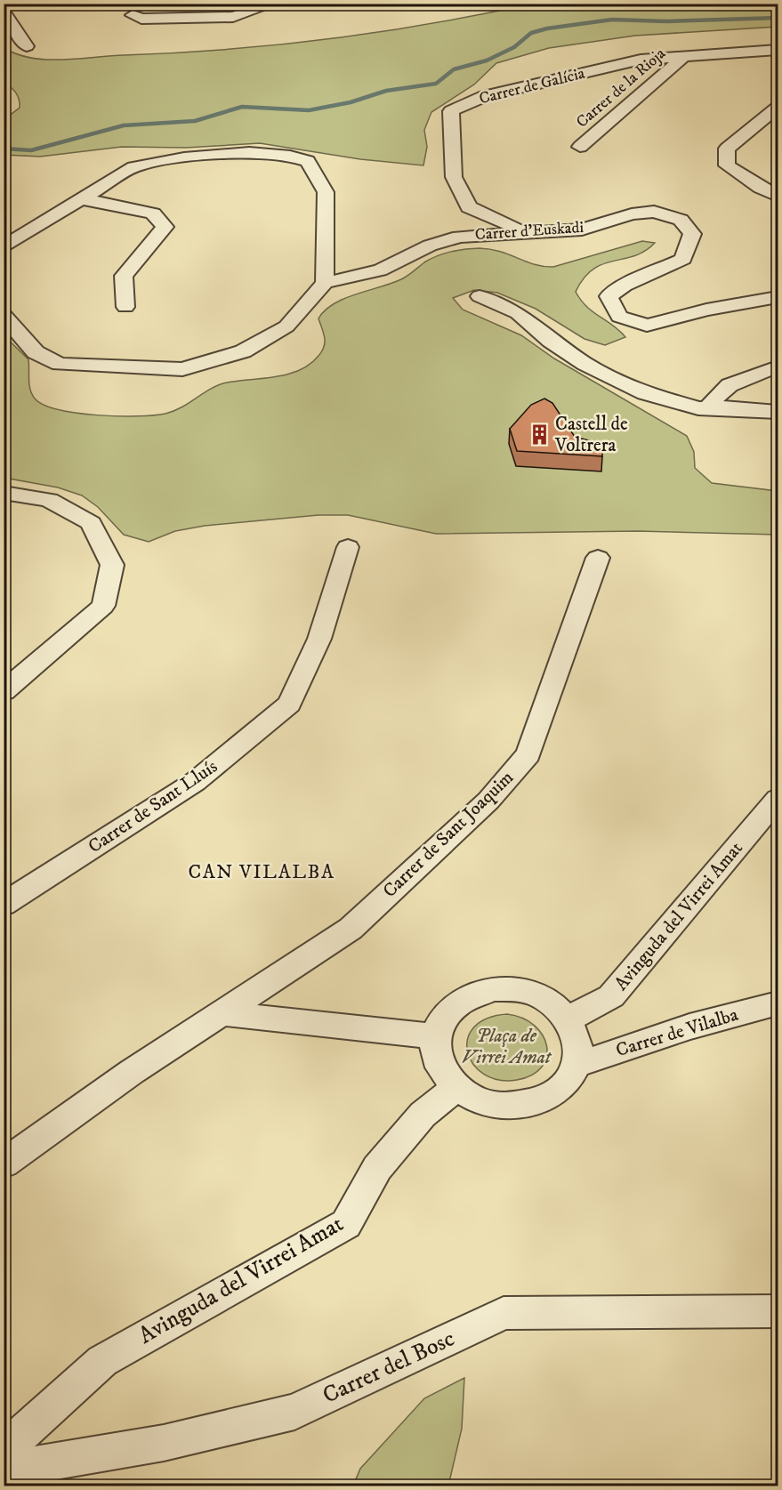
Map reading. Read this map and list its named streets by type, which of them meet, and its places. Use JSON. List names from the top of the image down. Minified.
{"streets":{"street":["Carrer de Galícia","Carrer de la Rioja","Carrer d'Euskadi","Carrer de Sant Lluís","Carrer de Sant Joaquim","Avinguda del Virrei Amat","Carrer de Vilalba","Carrer del Bosc"]},"crossings":[["Carrer de Galícia","Carrer de la Rioja"],["Carrer de Galícia","Carrer d'Euskadi"],["Avinguda del Virrei Amat","Carrer de Vilalba"]],"districts":["CAN VILALBA"],"parks":["Plaça de Virrei Amat"],"places":{"building":["Castell de Voltrera"]}}
